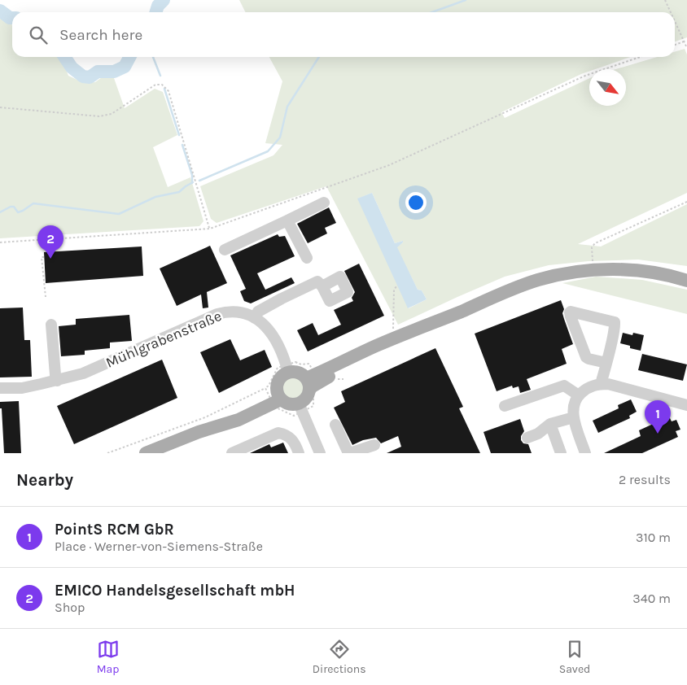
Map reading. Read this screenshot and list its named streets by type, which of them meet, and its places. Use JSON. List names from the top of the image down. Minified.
{"streets":{"street":["Mühlgrabenstraße"]},"north":"bottom right","page":{"search":"Search here","pins":["2","1"],"heading":["Nearby","2 results"],"list":[{"mark":"1","name":"PointS RCM GbR","note":"Place · Werner-von-Siemens-Straße","value":"310 m"},{"mark":"2","name":"EMICO Handelsgesellschaft mbH","note":"Shop","value":"340 m"}],"nav":["Map","Directions","Saved"]}}
